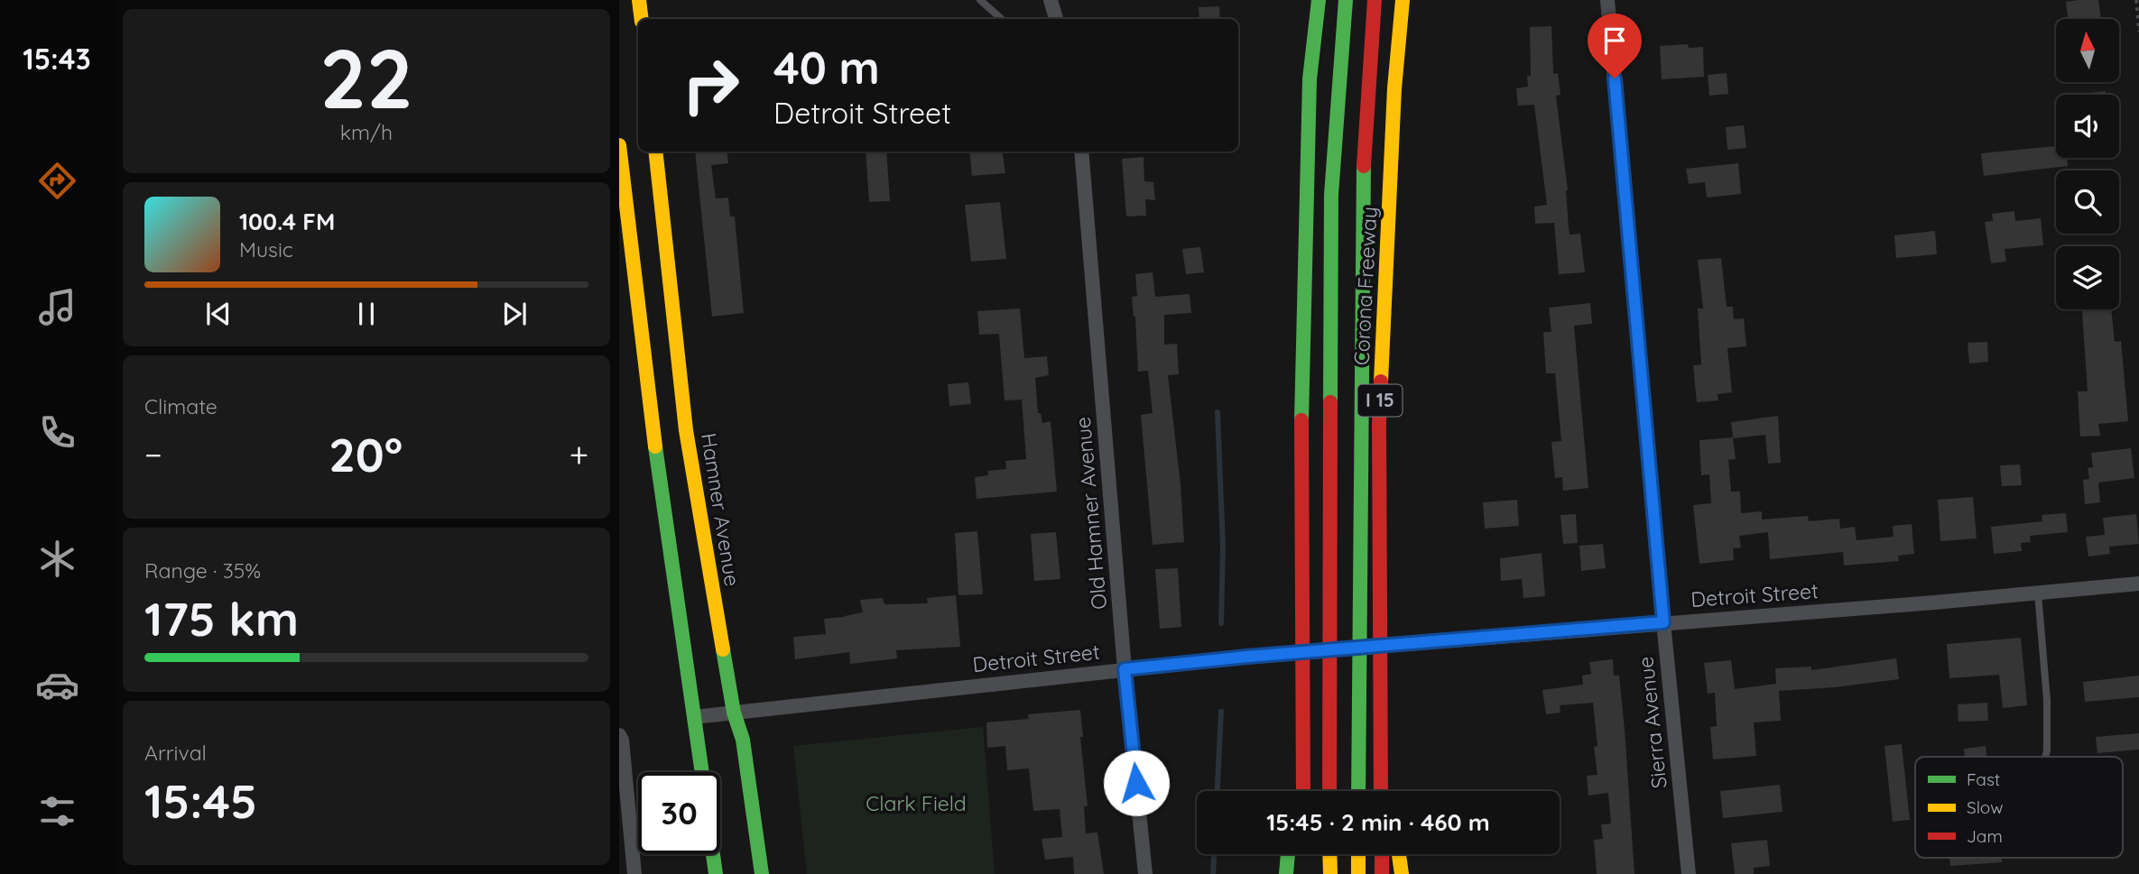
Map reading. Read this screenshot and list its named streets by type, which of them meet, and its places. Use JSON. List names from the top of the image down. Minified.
{"streets":{"main road":["Corona Freeway","I 15","Hamner Avenue"],"street":["Old Hamner Avenue","Detroit Street","Sierra Avenue"]},"crossings":[["Hamner Avenue","Detroit Street"],["Old Hamner Avenue","Detroit Street"],["Detroit Street","Sierra Avenue"]],"parks":["Clark Field"],"legend":["Fast","Slow","Jam"],"north":"top","page":{"tabs":"15:43","tile":[["22","km/h"],"Climate",["Range · 35%","175 km"],["Arrival","15:45"]],"turn":["40 m","Detroit Street"],"song":["100.4 FM","Music"],"heat":["−","20°","+"],"limit":"30","trip":"15:45 · 2 min · 460 m"}}
